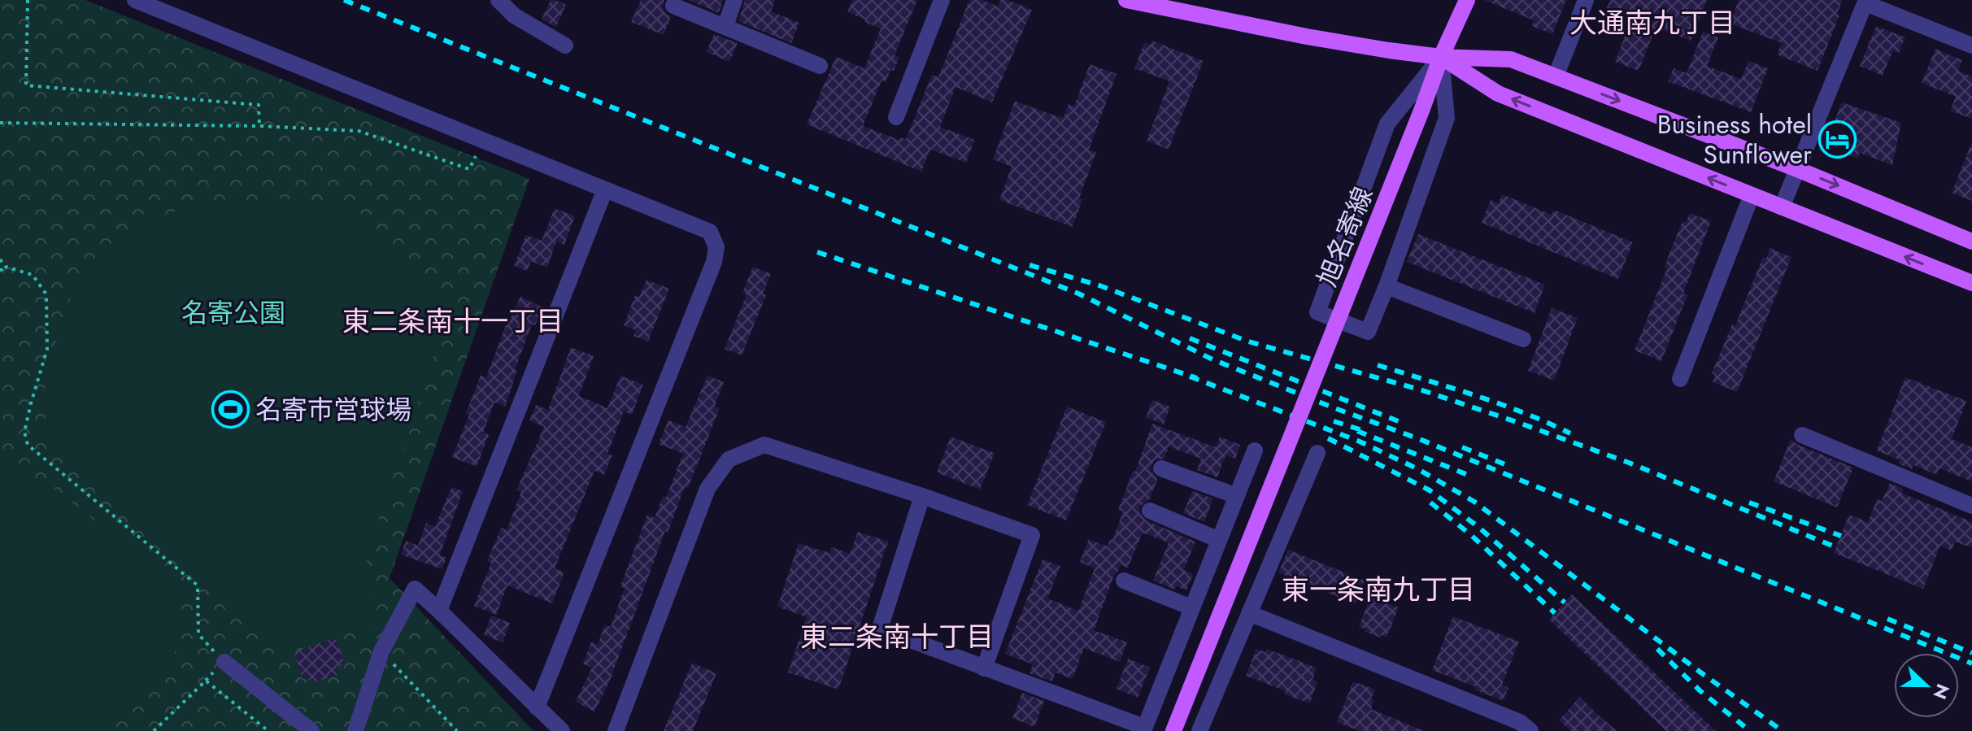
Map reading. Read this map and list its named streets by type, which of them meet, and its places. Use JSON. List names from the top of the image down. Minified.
{"streets":{"main road":["旭名寄線"]},"districts":["大通南九丁目","東二条南十一丁目","東一条南九丁目","東二条南十丁目"],"parks":["名寄公園"],"places":{"hotel":["Business hotel Sunflower"],"sports":["名寄市営球場"]},"north":"right"}
